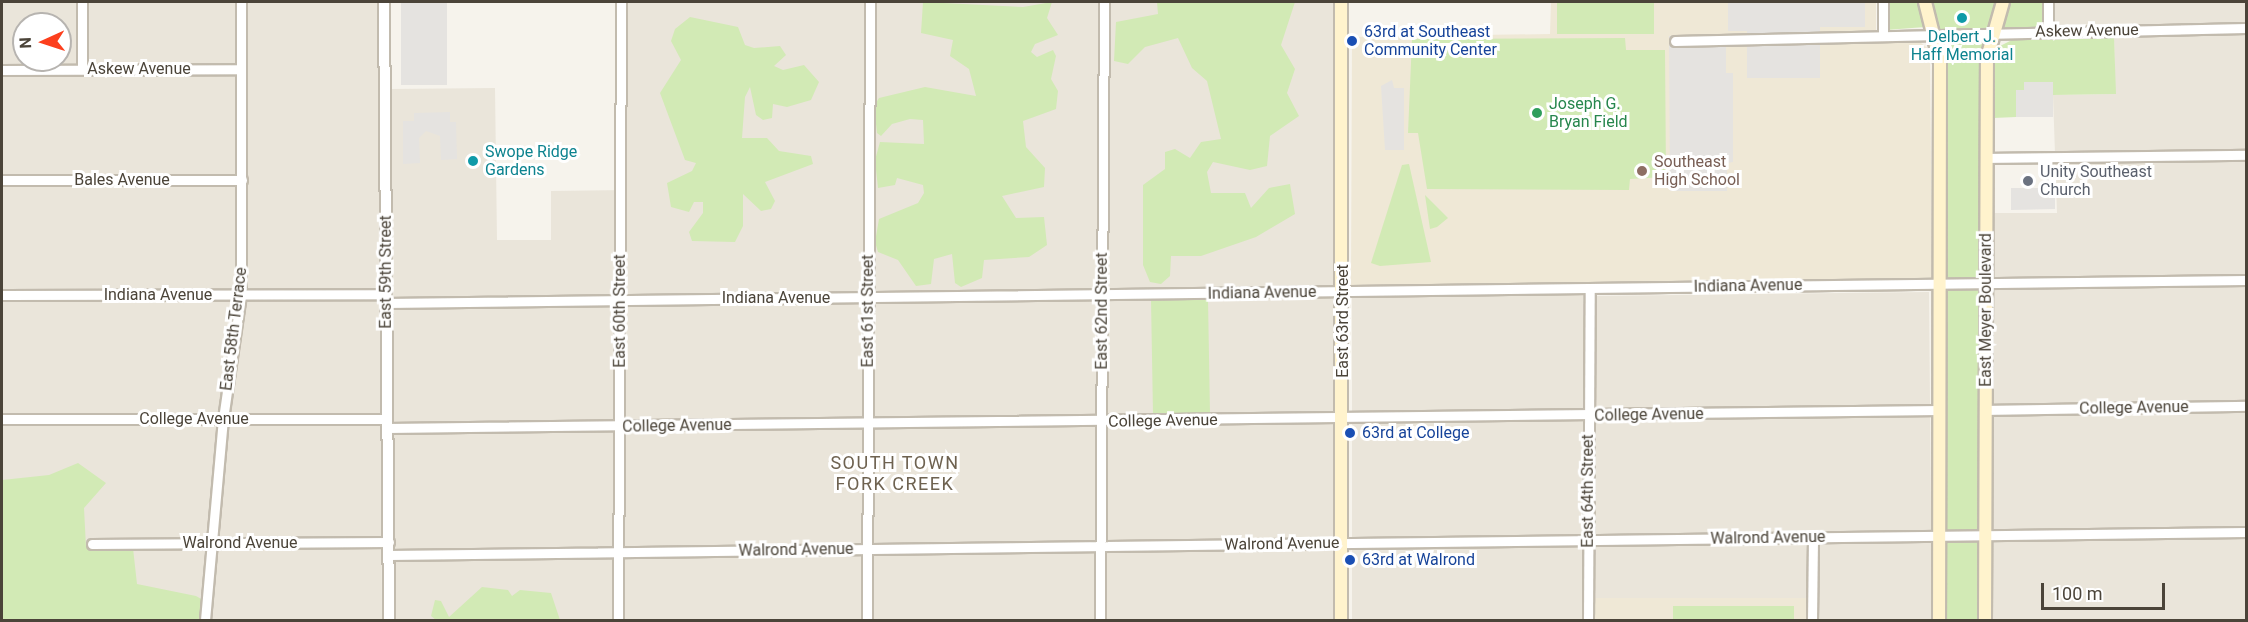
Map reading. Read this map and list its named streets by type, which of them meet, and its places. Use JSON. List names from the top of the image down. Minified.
{"streets":{"main road":["East Meyer Boulevard","East 63rd Street"],"street":["Askew Avenue","Bales Avenue","East 59th Street","Indiana Avenue","East 60th Street","East 61st Street","East 62nd Street","East 58th Terrace","College Avenue","East 64th Street","Walrond Avenue"]},"crossings":[["Askew Avenue","East Meyer Boulevard"],["Askew Avenue","East 58th Terrace"],["Bales Avenue","East 58th Terrace"],["East 59th Street","Indiana Avenue"],["East 59th Street","College Avenue"],["East 59th Street","Walrond Avenue"],["Indiana Avenue","East Meyer Boulevard"],["Indiana Avenue","East 60th Street"],["Indiana Avenue","East 61st Street"],["Indiana Avenue","East 62nd Street"],["Indiana Avenue","East 63rd Street"],["Indiana Avenue","East 58th Terrace"],["Indiana Avenue","East 64th Street"],["East Meyer Boulevard","College Avenue"],["East Meyer Boulevard","Walrond Avenue"],["East 60th Street","College Avenue"],["East 60th Street","Walrond Avenue"],["East 61st Street","College Avenue"],["East 61st Street","Walrond Avenue"],["East 62nd Street","College Avenue"],["East 62nd Street","Walrond Avenue"],["East 63rd Street","College Avenue"],["East 63rd Street","Walrond Avenue"],["East 58th Terrace","College Avenue"],["East 58th Terrace","Walrond Avenue"],["College Avenue","East 64th Street"],["East 64th Street","Walrond Avenue"]],"districts":["SOUTH TOWN FORK CREEK"],"places":["Delbert J. Haff Memorial","63rd at Southeast Community Center","Joseph G. Bryan Field","Swope Ridge Gardens","Southeast High School","Unity Southeast Church","63rd at College","63rd at Walrond"],"scale_bar":"100 m","north":"left"}
